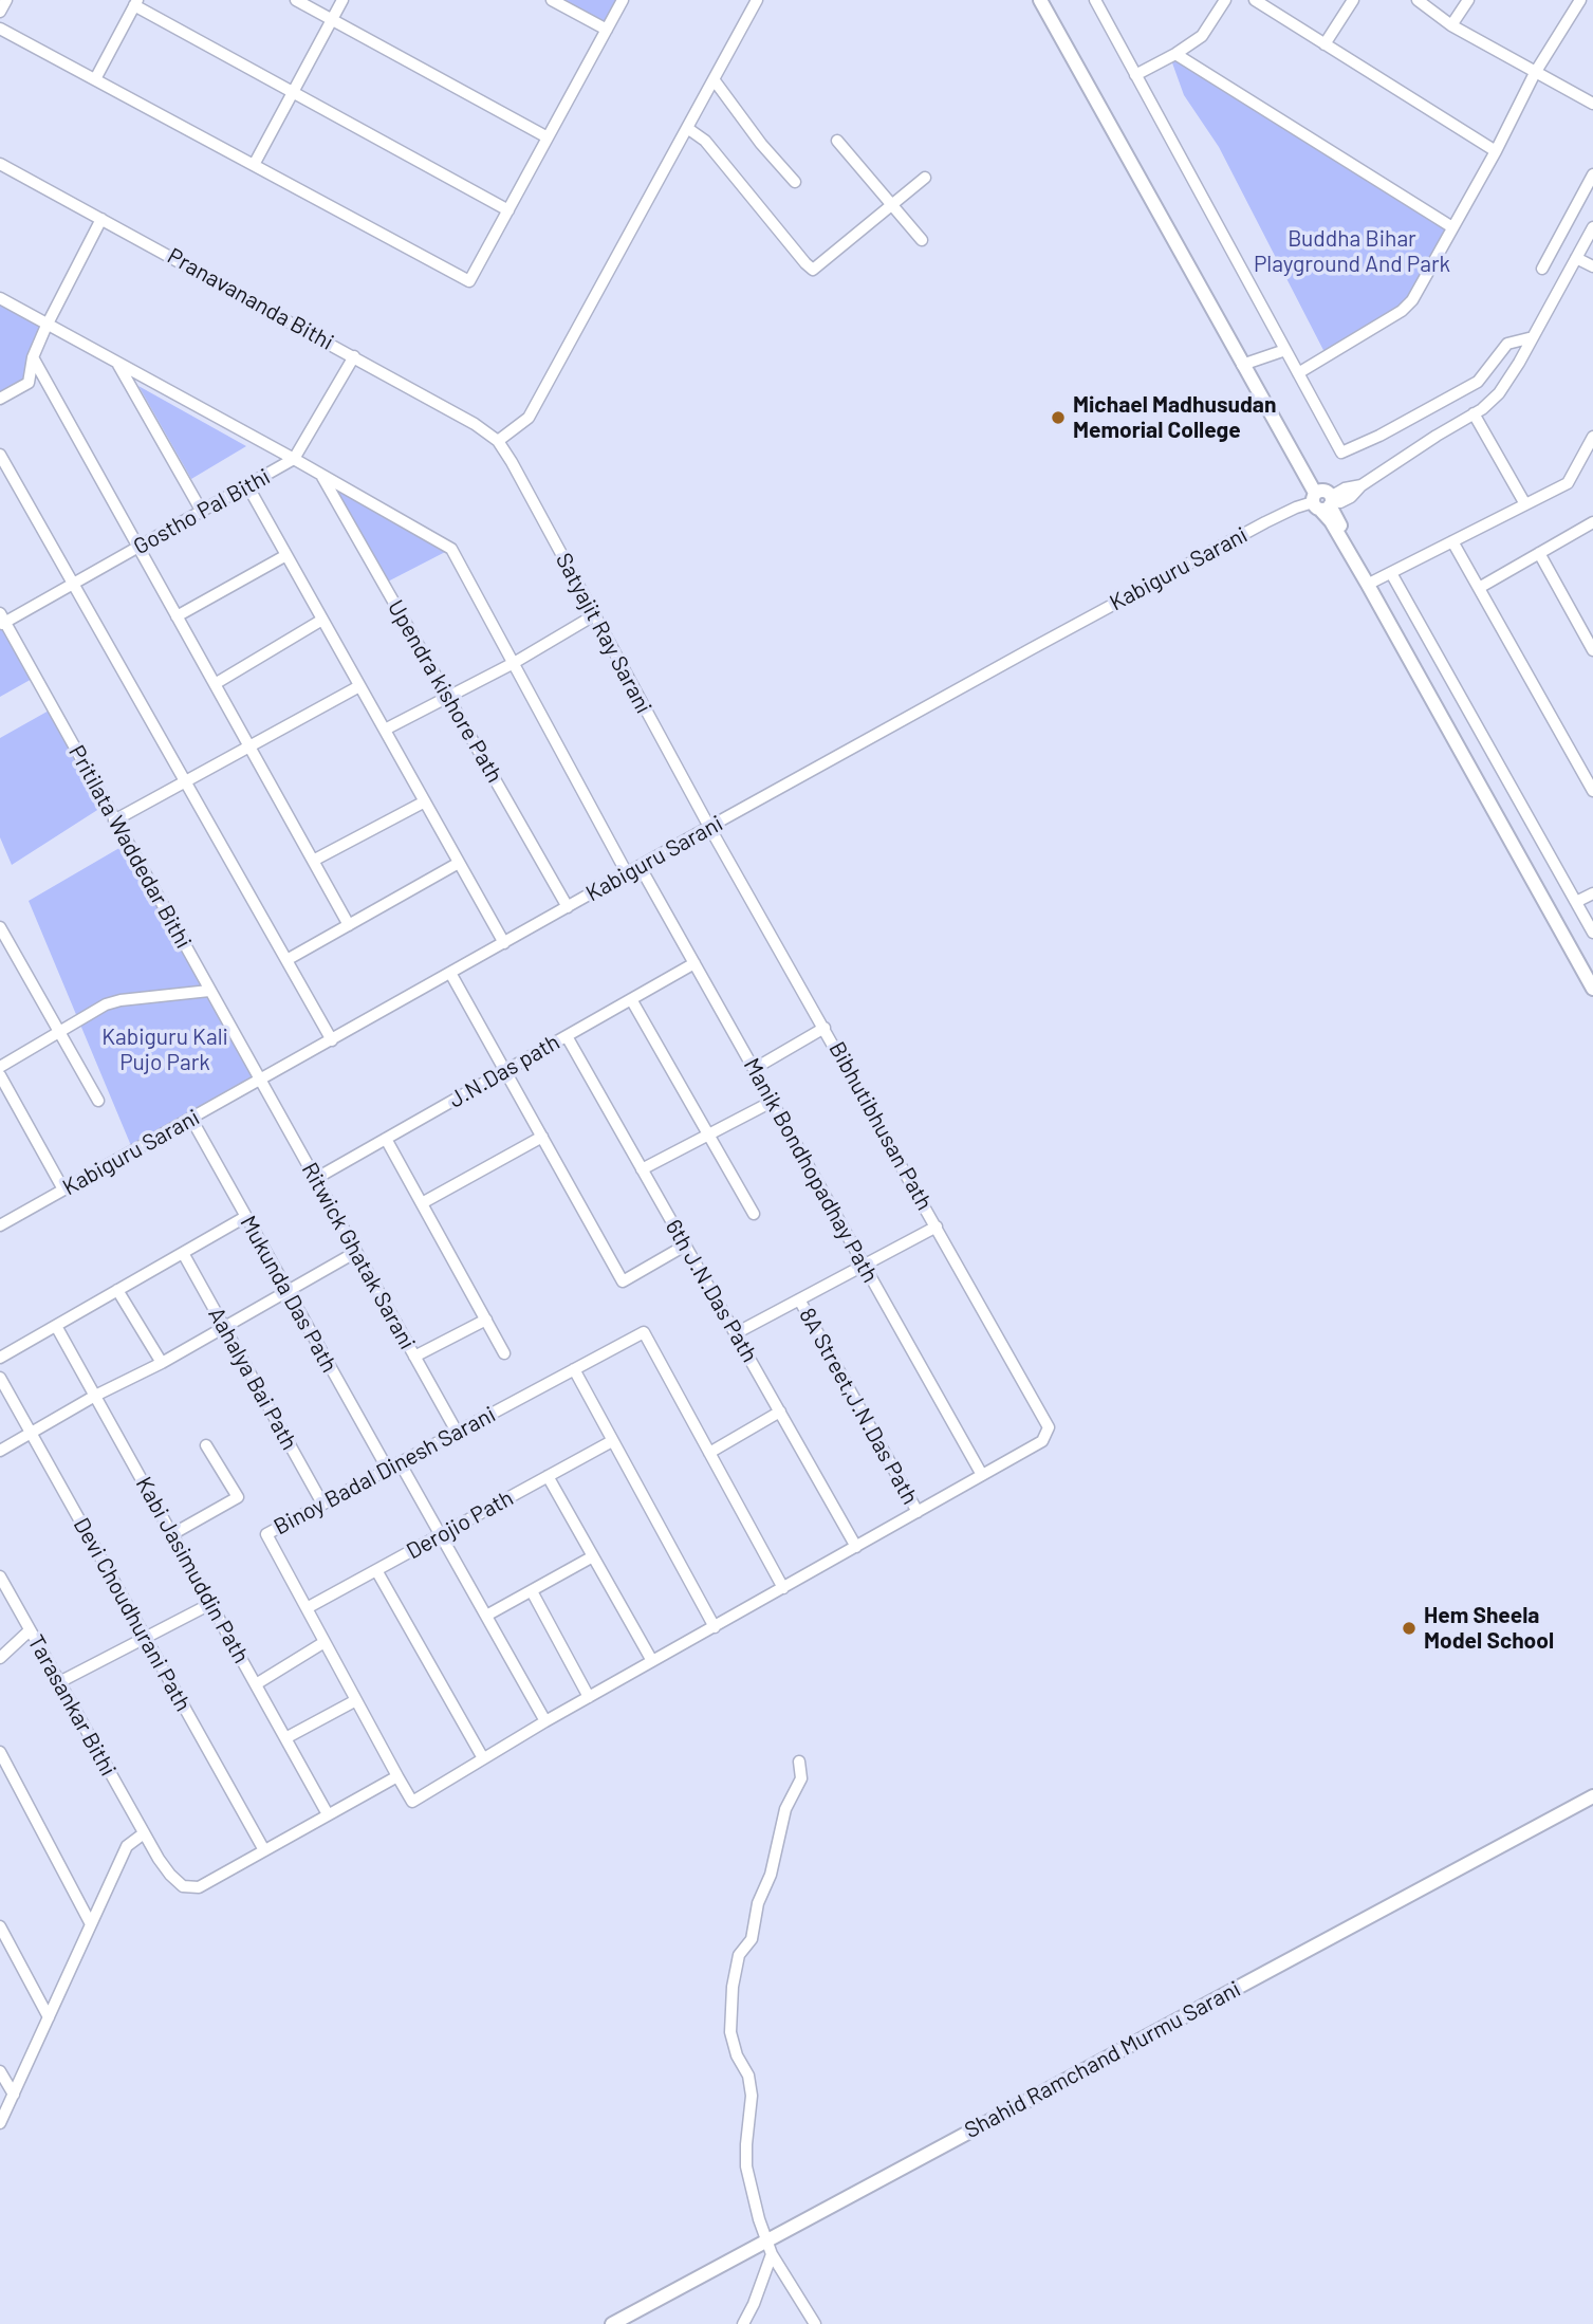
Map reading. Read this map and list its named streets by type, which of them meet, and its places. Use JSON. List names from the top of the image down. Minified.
{"streets":{"street":["Pranavananda Bithi","Gostho Pal Bithi","Kabiguru Sarani","Satyajit Ray Sarani","Upendra kishore Path","Pritilata Waddedar Bithi","J.N.Das path","Bibhutibhusan Path","Manik Bondhopadhay Path","Ritwick Ghatak Sarani","6th J.N.Das Path","Mukunda Das Path","Aahalya Bai Path","8A Street,J.N.Das Path","Binoy Badal Dinesh Sarani","Derojio Path","Kabi Jasimuddin Path","Devi Choudhurani Path","Tarasankar Bithi","Shahid Ramchand Murmu Sarani"]},"crossings":[["Pranavananda Bithi","Gostho Pal Bithi"],["Pranavananda Bithi","Satyajit Ray Sarani"],["Gostho Pal Bithi","Pritilata Waddedar Bithi"],["Kabiguru Sarani","Satyajit Ray Sarani"],["Kabiguru Sarani","Upendra kishore Path"],["Kabiguru Sarani","Pritilata Waddedar Bithi"],["Kabiguru Sarani","Bibhutibhusan Path"],["Kabiguru Sarani","Manik Bondhopadhay Path"],["Kabiguru Sarani","Ritwick Ghatak Sarani"],["Kabiguru Sarani","Mukunda Das Path"],["Satyajit Ray Sarani","Bibhutibhusan Path"],["Pritilata Waddedar Bithi","Ritwick Ghatak Sarani"],["J.N.Das path","Manik Bondhopadhay Path"],["J.N.Das path","Ritwick Ghatak Sarani"],["J.N.Das path","6th J.N.Das Path"],["Bibhutibhusan Path","Manik Bondhopadhay Path"],["Ritwick Ghatak Sarani","Binoy Badal Dinesh Sarani"],["Mukunda Das Path","Binoy Badal Dinesh Sarani"],["Aahalya Bai Path","Binoy Badal Dinesh Sarani"],["Binoy Badal Dinesh Sarani","Derojio Path"]],"parks":["Buddha Bihar Playground And Park","Kabiguru Kali Pujo Park"],"places":["Michael Madhusudan Memorial College","Hem Sheela Model School"]}
